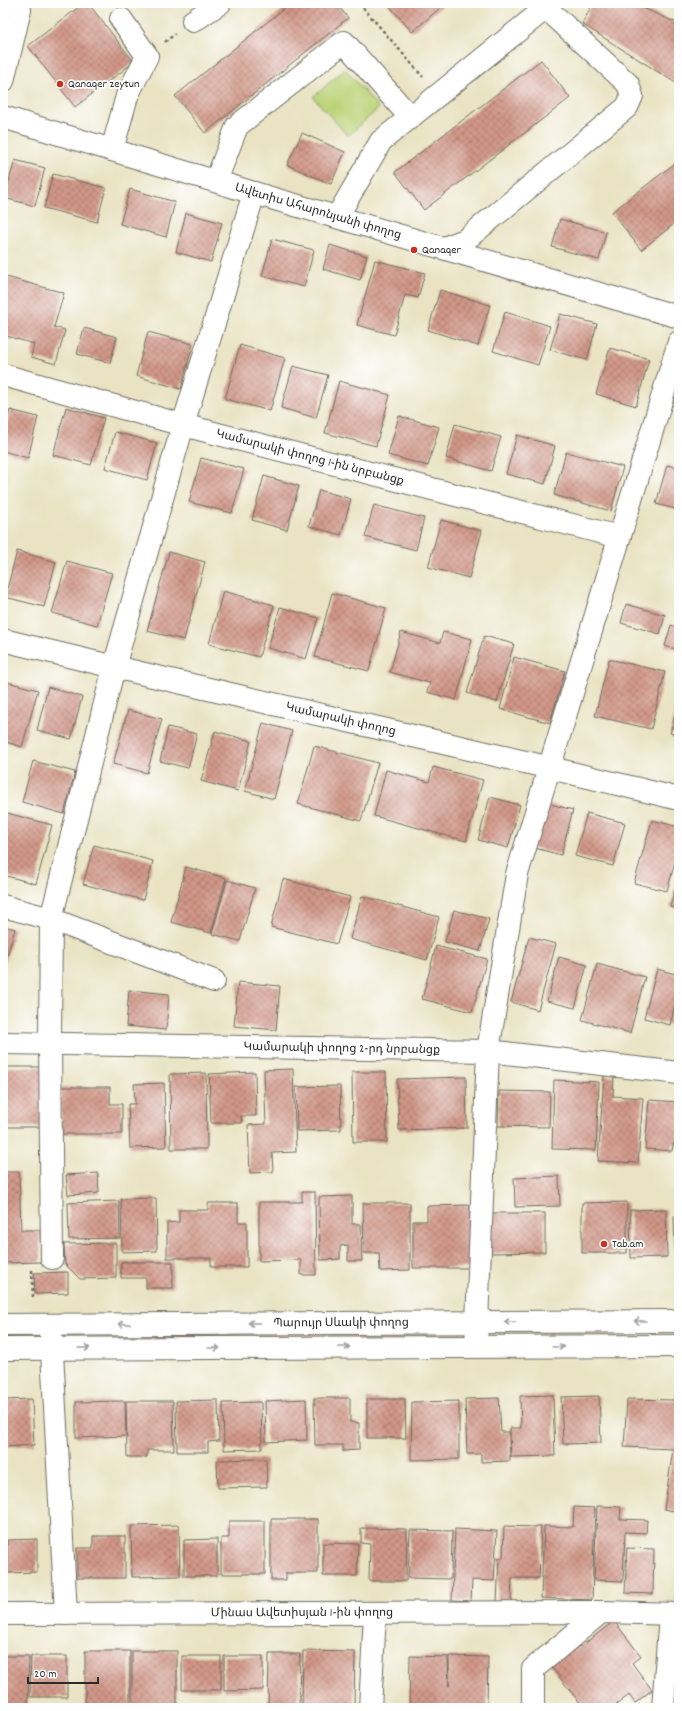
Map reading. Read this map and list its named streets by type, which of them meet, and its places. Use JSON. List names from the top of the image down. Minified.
{"streets":{"street":["Ավետիս Ահարոնյանի փողոց","Կամարակի փողոց 1-ին նրբանցք","Կամարակի փողոց","Կամարակի փողոց 2-րդ նրբանցք","Պարույր Սևակի փողոց","Մինաս Ավետիսյան 1-ին փողոց"]},"places":["Qanaqer zeytun","Qanaqer","Tab.am"],"scale_bar":"20 m"}
